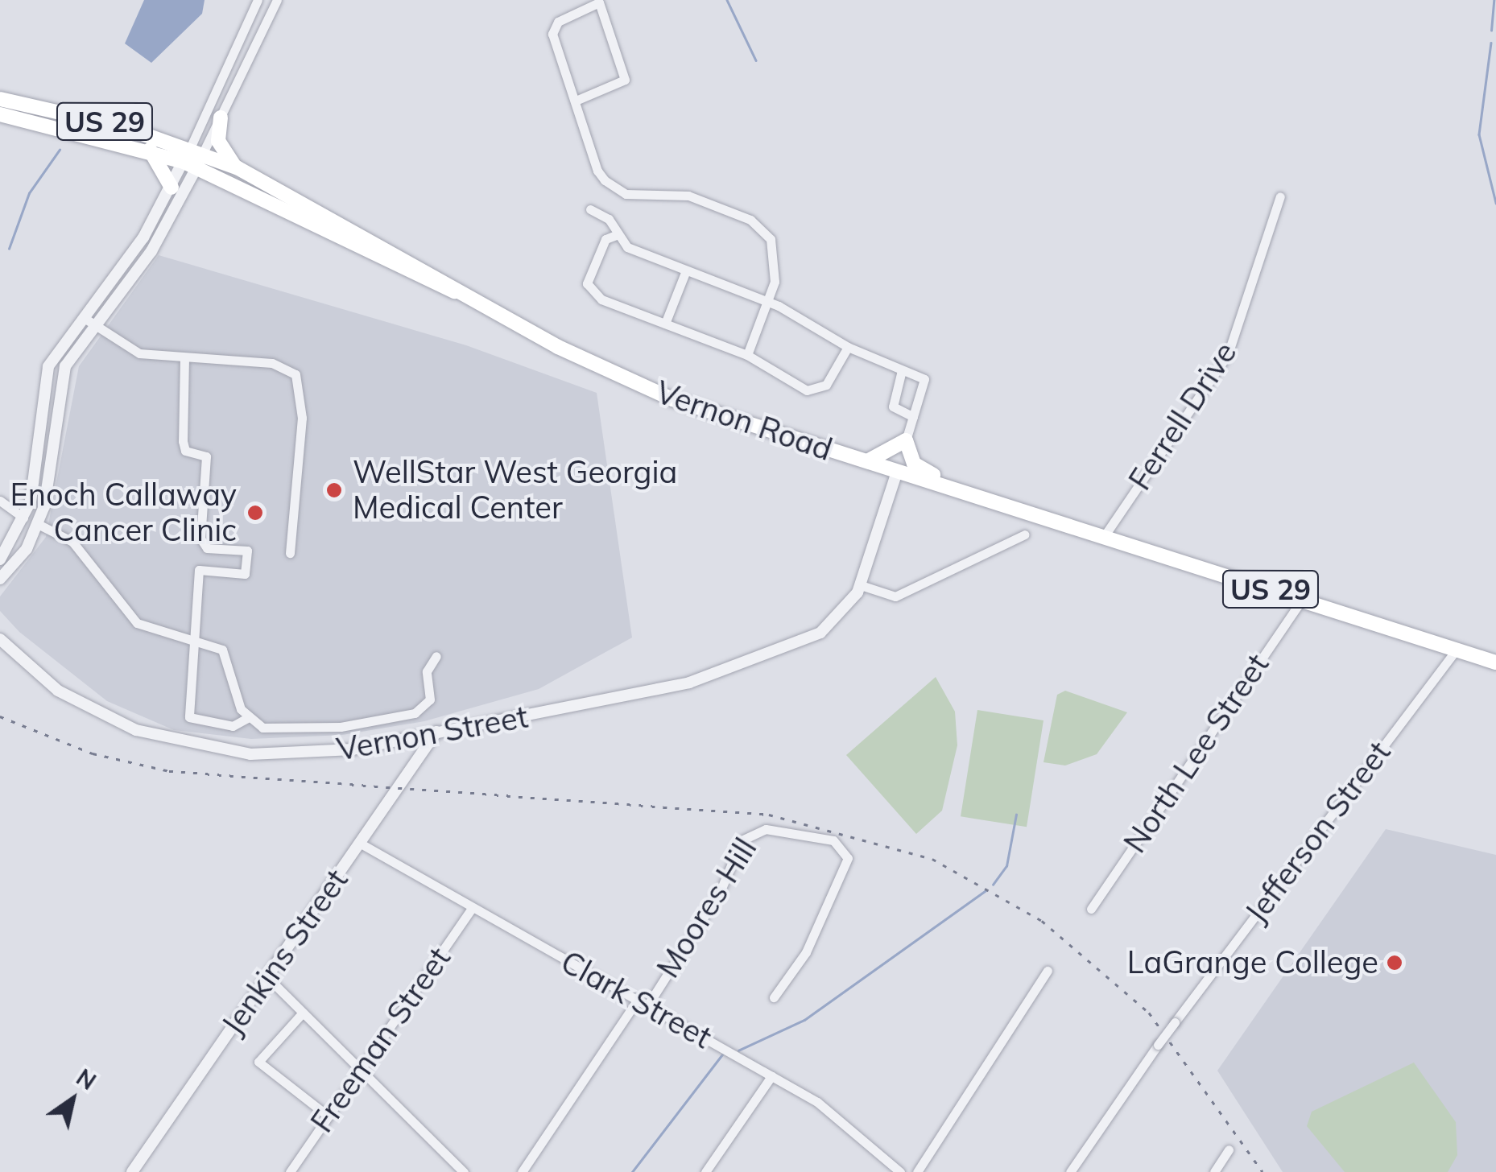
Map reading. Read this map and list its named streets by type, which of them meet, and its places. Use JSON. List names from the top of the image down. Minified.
{"streets":{"main road":["US 29","Vernon Road"],"street":["Ferrell Drive","Vernon Street","North Lee Street","Jefferson Street","Moores Hill","Jenkins Street","Clark Street","Freeman Street"]},"crossings":[["US 29","Ferrell Drive"],["US 29","Vernon Road"],["US 29","North Lee Street"],["US 29","Jefferson Street"],["Ferrell Drive","Vernon Road"],["Vernon Road","Vernon Street"],["Vernon Street","Jenkins Street"],["Moores Hill","Clark Street"],["Jenkins Street","Clark Street"],["Clark Street","Freeman Street"]],"places":["WellStar West Georgia Medical Center","Enoch Callaway Cancer Clinic","LaGrange College"],"north":"top right"}
